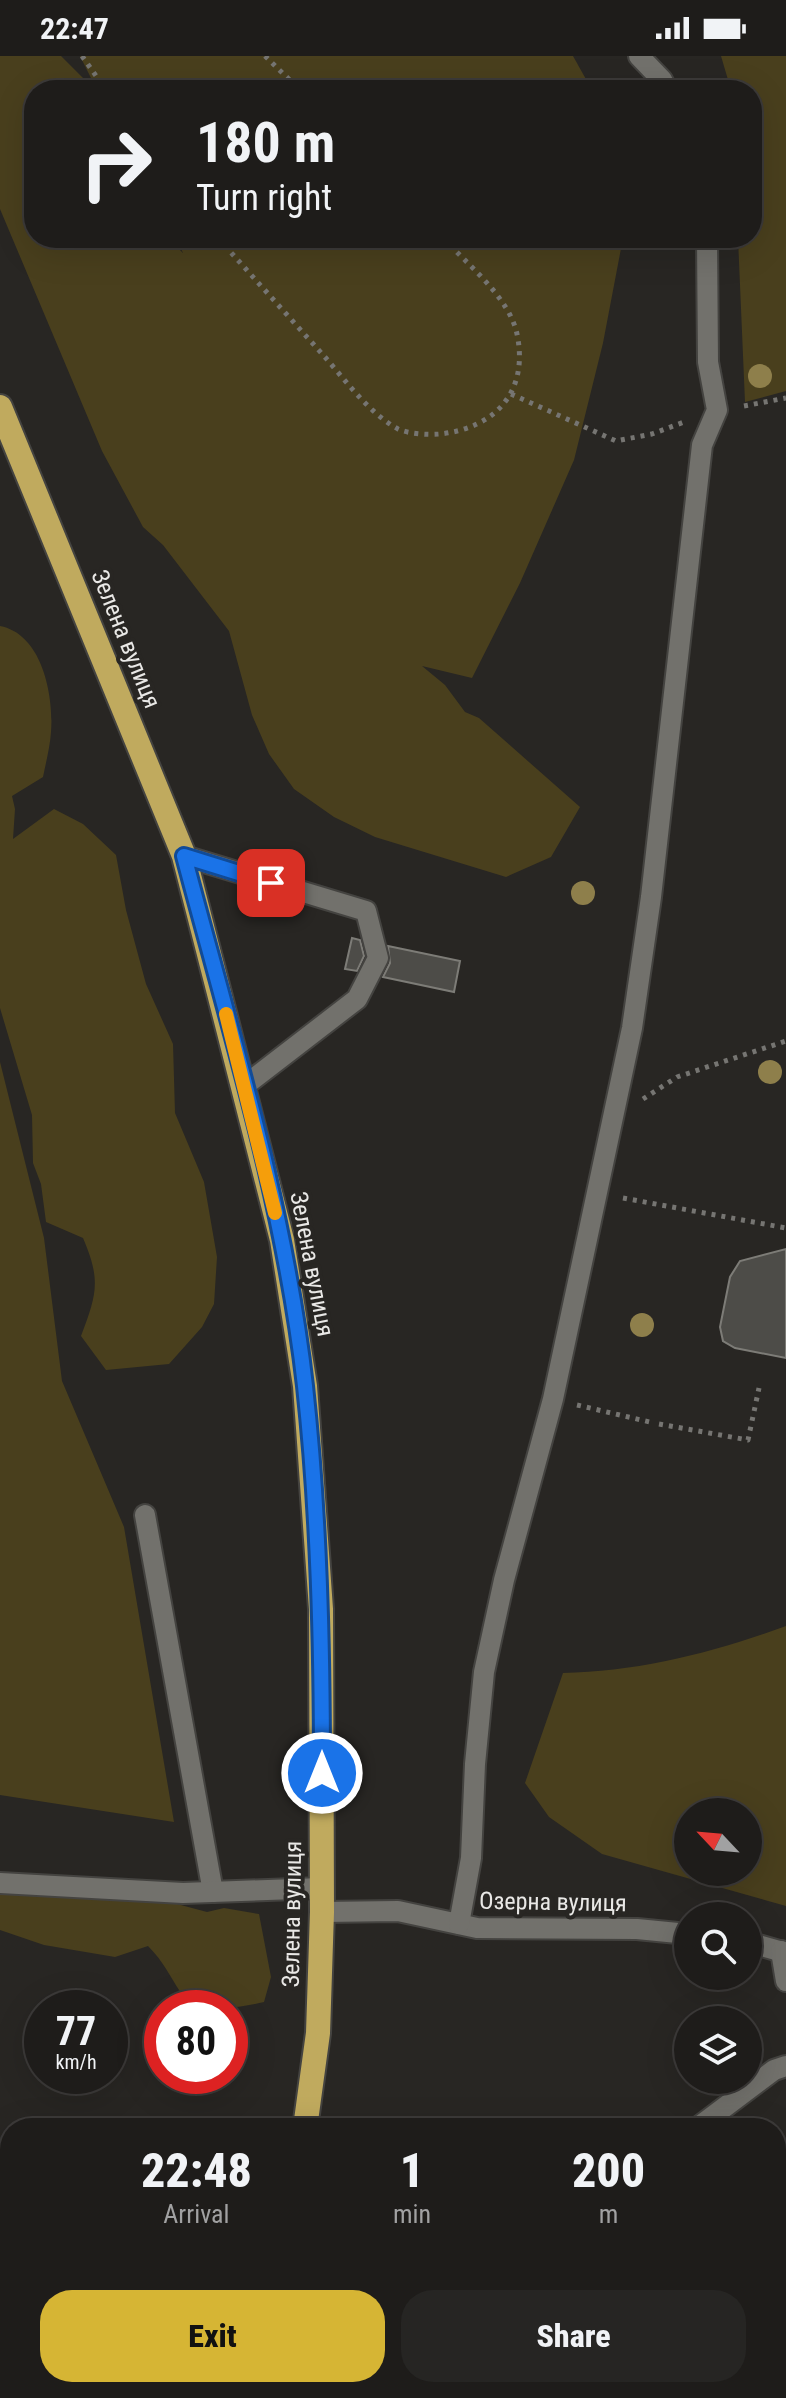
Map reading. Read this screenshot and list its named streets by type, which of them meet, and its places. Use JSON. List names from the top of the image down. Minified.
{"streets":{"highway":["Зелена вулиця"],"street":["Озерна вулиця"]},"crossings":[["Зелена вулиця","Озерна вулиця"]],"north":"top left","page":{"status":"22:47","turn":["180 m","Turn right"],"speed":"77 km/h","limit":"80","eta":["22:48","Arrival","1","min","200","m"],"buttons":["Exit","Share"]}}
